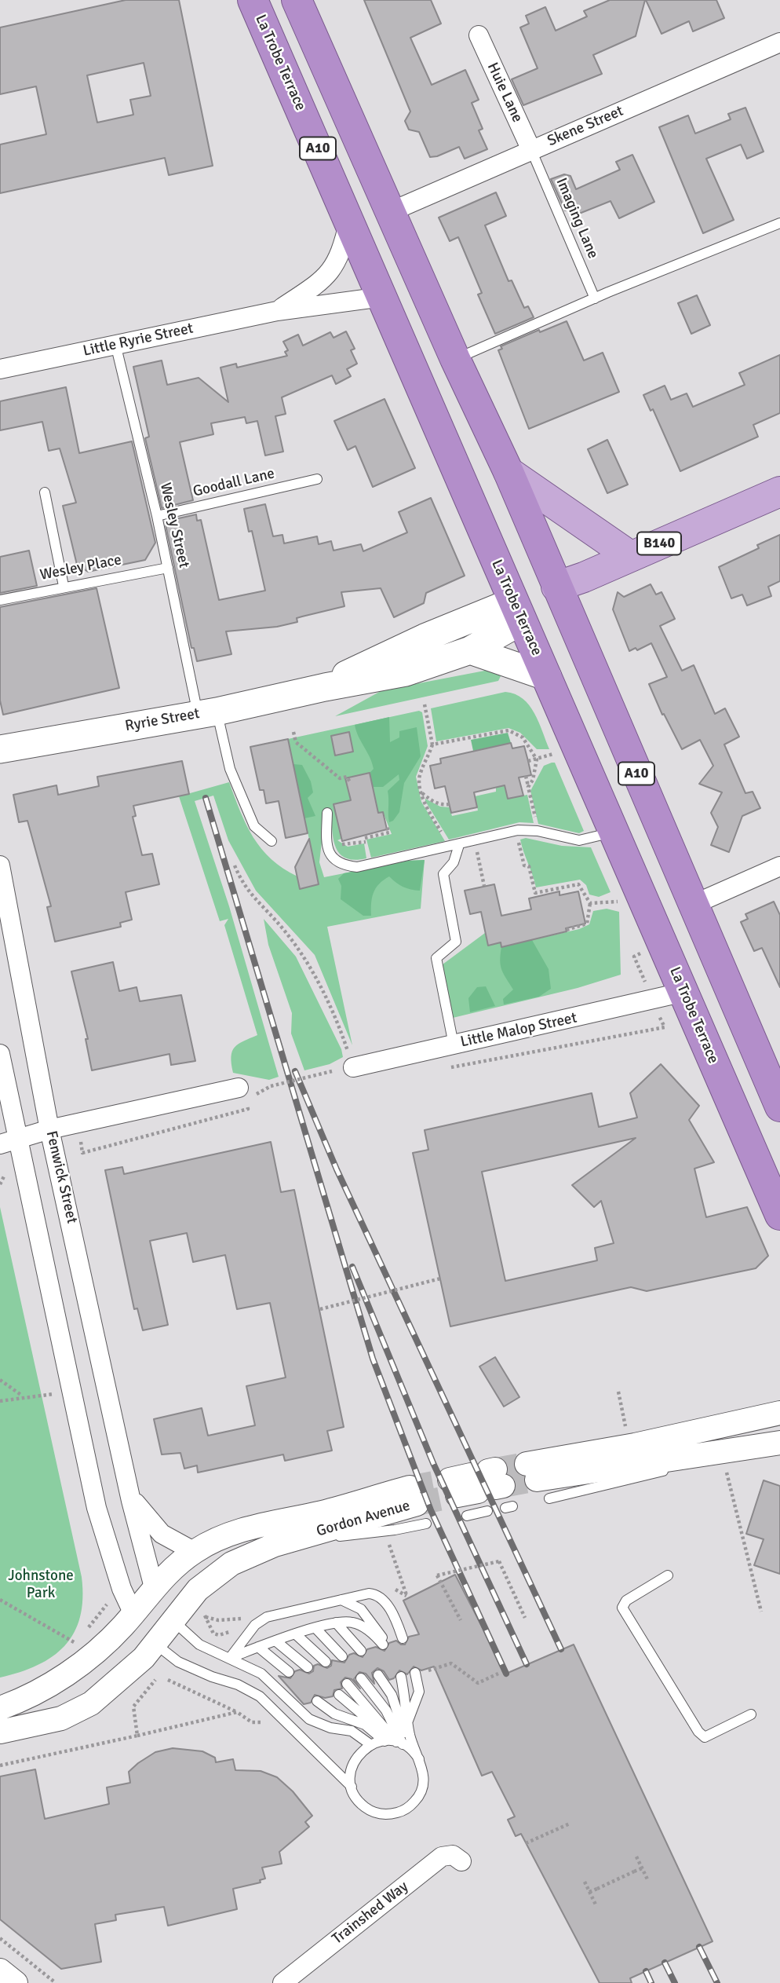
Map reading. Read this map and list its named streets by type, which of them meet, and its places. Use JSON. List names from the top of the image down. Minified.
{"streets":{"highway":["La Trobe Terrace","A10","B140"],"main road":["Ryrie Street"],"street":["Huie Lane","Skene Street","Little Ryrie Street","Little Malop Street","Fenwick Street","Gordon Avenue","Trainshed Way"],"lane":["Imaging Lane","Goodall Lane","Wesley Street","Wesley Place"]},"crossings":[["La Trobe Terrace","Little Ryrie Street"],["La Trobe Terrace","B140"],["La Trobe Terrace","Ryrie Street"],["La Trobe Terrace","Little Malop Street"],["Huie Lane","Skene Street"],["Huie Lane","Imaging Lane"],["Skene Street","A10"],["Skene Street","Imaging Lane"],["A10","B140"],["Little Ryrie Street","Wesley Street"],["Goodall Lane","Wesley Street"],["Wesley Street","Wesley Place"],["Wesley Street","Ryrie Street"],["B140","Ryrie Street"],["Fenwick Street","Gordon Avenue"]],"parks":["Johnstone Park"]}
